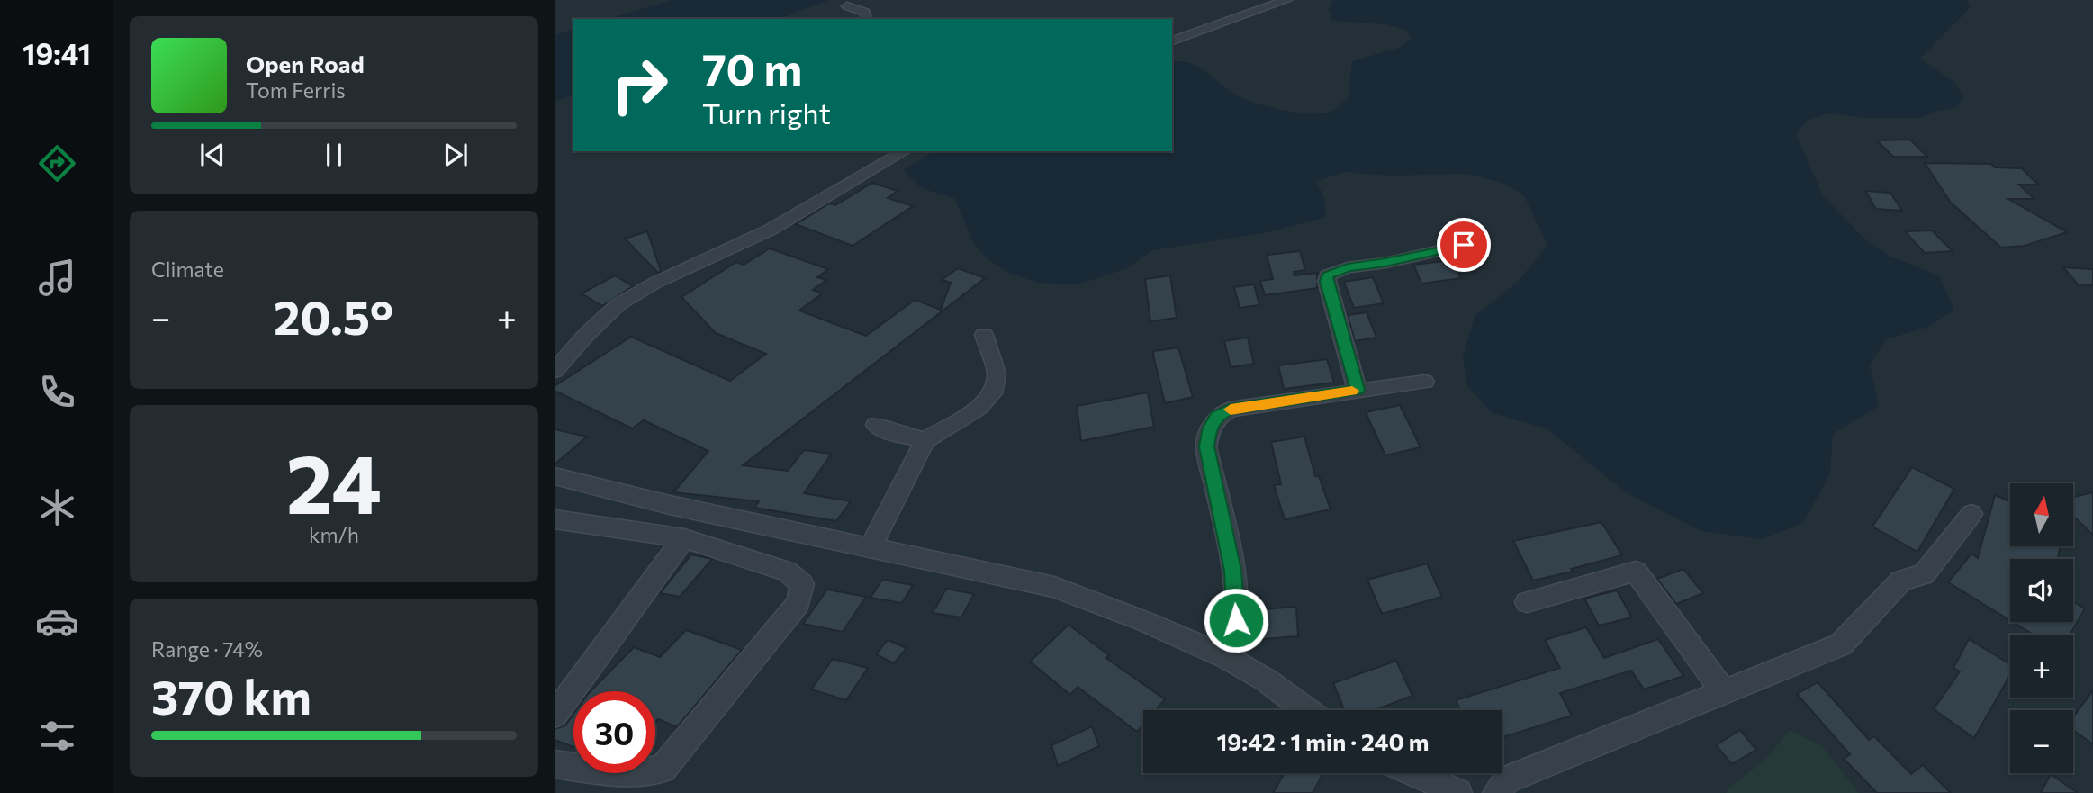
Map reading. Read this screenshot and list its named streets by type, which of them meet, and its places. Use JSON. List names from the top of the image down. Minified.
{"north":"top","page":{"tabs":"19:41","turn":["70 m","Turn right"],"song":["Open Road","Tom Ferris"],"tile":["Climate",["24","km/h"],["Range · 74%","370 km"]],"heat":["−","20.5°","+"],"map_buttons":["+","−"],"limit":"30","trip":"19:42 · 1 min · 240 m"}}
